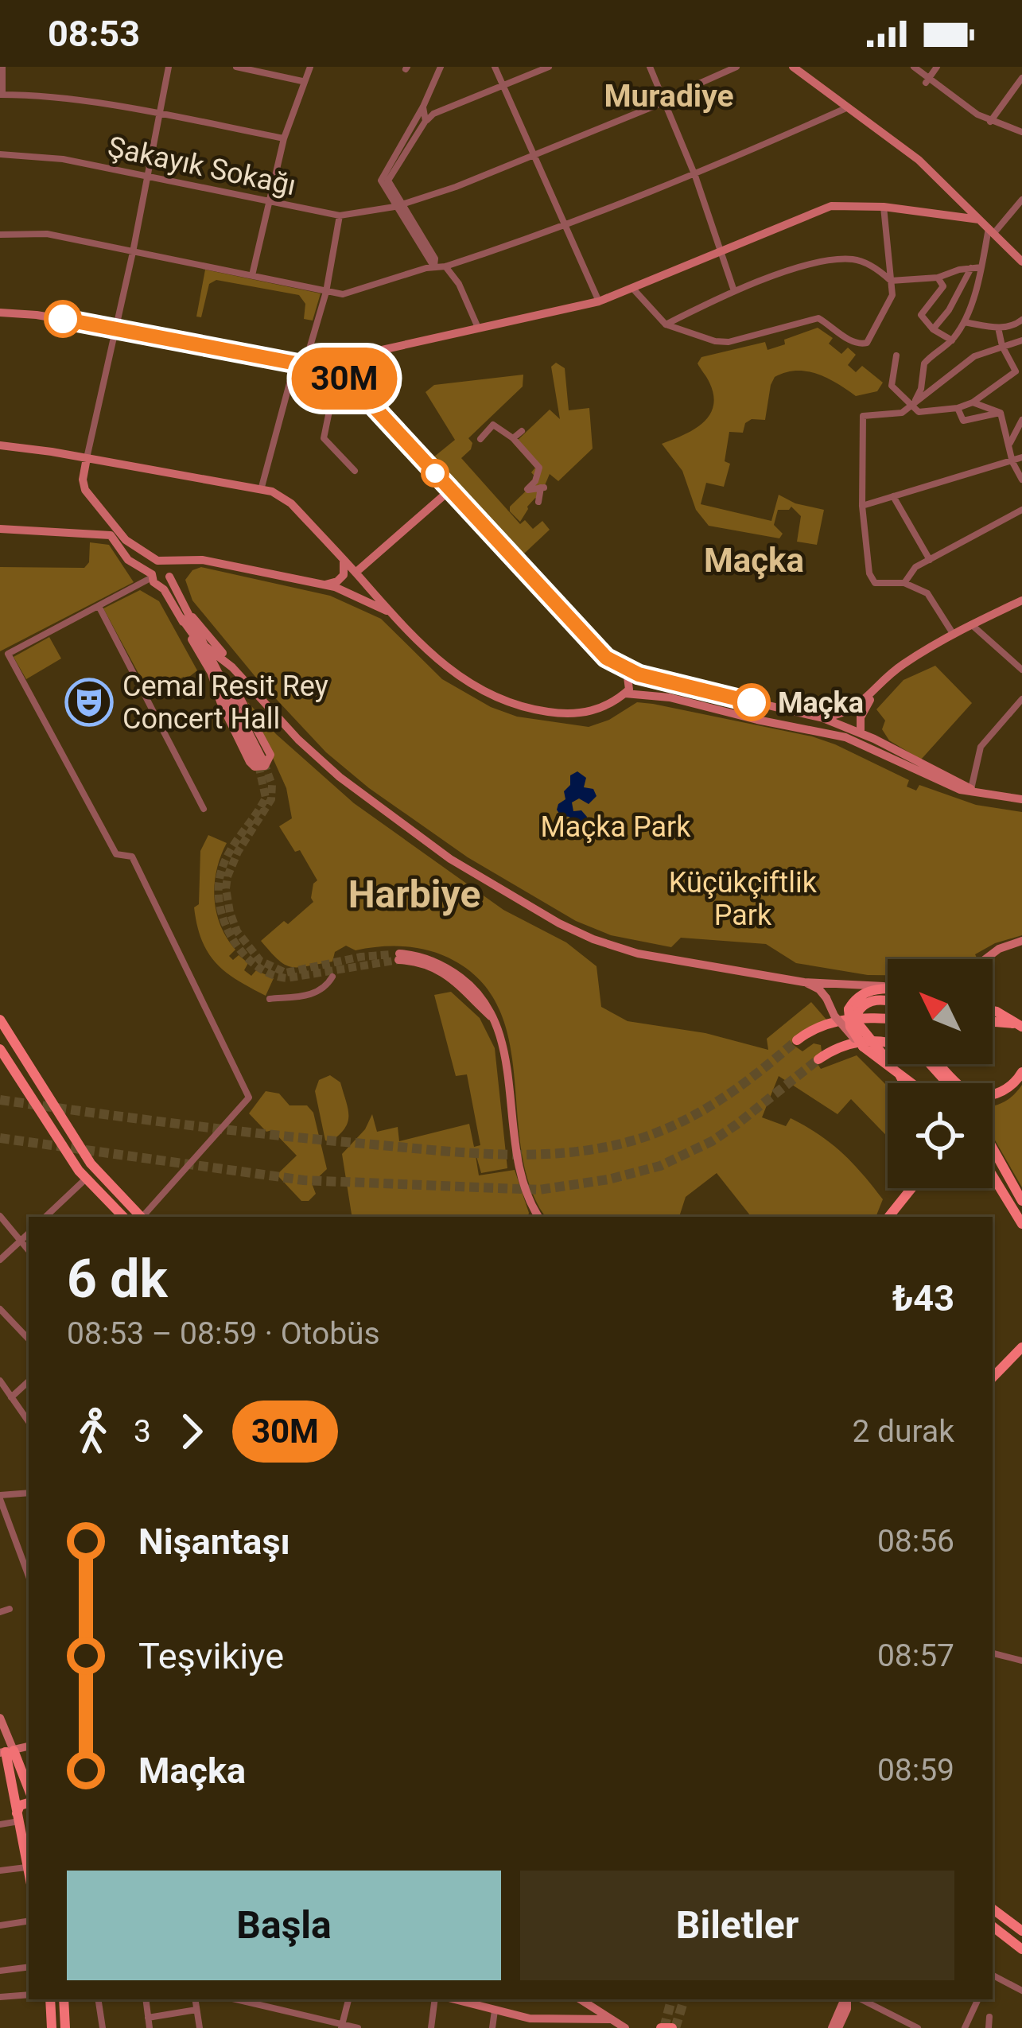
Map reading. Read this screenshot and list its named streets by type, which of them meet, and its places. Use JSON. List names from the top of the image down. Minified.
{"streets":{"street":["Şakayık Sokağı"]},"districts":["Muradiye","Maçka","Harbiye"],"parks":["Maçka Park","Küçükçiftlik Park"],"places":{"theatre":["Cemal Resit Rey Concert Hall"],"other":["Maçka"]},"lines":["bus line 30M"],"north":"top left","page":{"status":"08:53","on_map":"30M","heading":["6 dk","08:53 – 08:59 · Otobüs","₺43"],"legs":["3","30M","2 durak"],"list":[{"name":"Nişantaşı","value":"08:56"},{"name":"Teşvikiye","value":"08:57"},{"name":"Maçka","value":"08:59"}],"buttons":["Başla","Biletler"]}}
